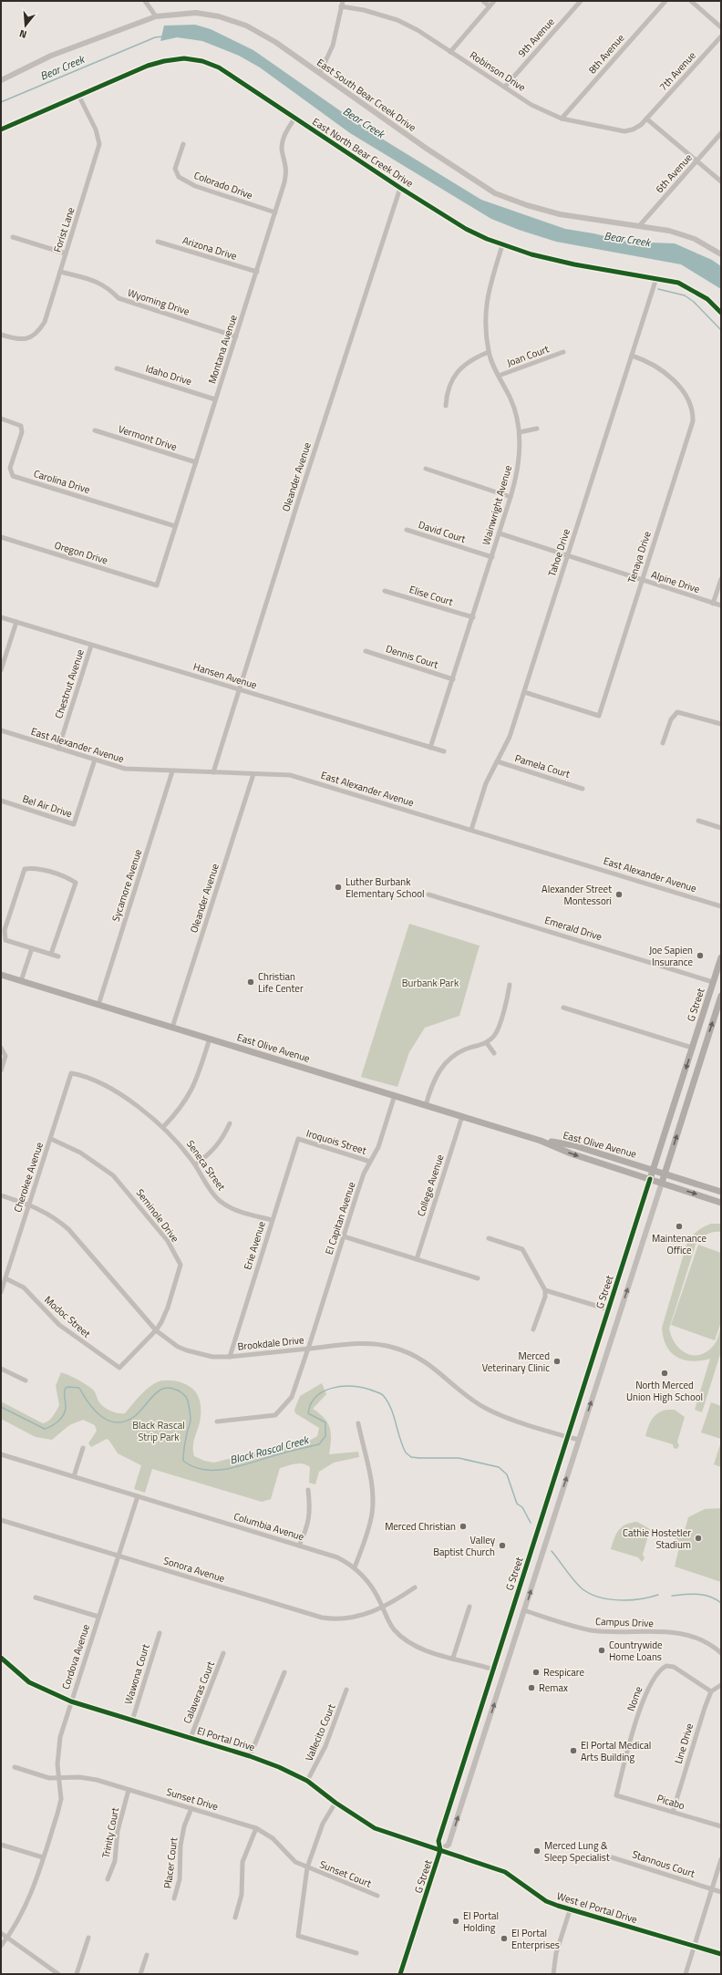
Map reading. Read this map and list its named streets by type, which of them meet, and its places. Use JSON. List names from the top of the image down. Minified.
{"streets":{"main road":["G Street","East Olive Avenue"],"street":["9th Avenue","8th Avenue","Robinson Drive","7th Avenue","East South Bear Creek Drive","East North Bear Creek Drive","6th Avenue","Colorado Drive","Forist Lane","Arizona Drive","Wyoming Drive","Montana Avenue","Joan Court","Idaho Drive","Vermont Drive","Oleander Avenue","Carolina Drive","Wainwright Avenue","David Court","Oregon Drive","Tahoe Drive","Tenaya Drive","Alpine Drive","Elise Court","Dennis Court","Hansen Avenue","Chestnut Avenue","East Alexander Avenue","Pamela Court","Bel Air Drive","Sycamore Avenue","Emerald Drive","Iroquois Street","Seneca Street","Cherokee Avenue","College Avenue","Seminole Drive","El Capitan Avenue","Erie Avenue","Modoc Street","Brookdale Drive","Columbia Avenue","Sonora Avenue","Campus Drive","Cordova Avenue","Wawona Court","Calaveras Court","Nome","Vallecito Court","El Portal Drive","Line Drive","Sunset Drive","Picabo","Trinity Court","Placer Court","Stannous Court","Sunset Court","West el Portal Drive"]},"crossings":[["9th Avenue","Robinson Drive"],["8th Avenue","Robinson Drive"],["Robinson Drive","7th Avenue"],["East South Bear Creek Drive","6th Avenue"],["East North Bear Creek Drive","Forist Lane"],["East North Bear Creek Drive","Montana Avenue"],["East North Bear Creek Drive","Oleander Avenue"],["East North Bear Creek Drive","Wainwright Avenue"],["East North Bear Creek Drive","Tahoe Drive"],["Colorado Drive","Montana Avenue"],["Forist Lane","Wyoming Drive"],["Arizona Drive","Montana Avenue"],["Wyoming Drive","Montana Avenue"],["Montana Avenue","Idaho Drive"],["Montana Avenue","Vermont Drive"],["Montana Avenue","Carolina Drive"],["Montana Avenue","Oregon Drive"],["Joan Court","Wainwright Avenue"],["Oleander Avenue","Hansen Avenue"],["Oleander Avenue","East Alexander Avenue"],["Oleander Avenue","East Olive Avenue"],["Wainwright Avenue","David Court"],["Wainwright Avenue","Alpine Drive"],["Wainwright Avenue","Elise Court"],["Wainwright Avenue","Dennis Court"],["Wainwright Avenue","Hansen Avenue"],["Tahoe Drive","Tenaya Drive"],["Tahoe Drive","Alpine Drive"],["Tahoe Drive","East Alexander Avenue"],["Tahoe Drive","Pamela Court"],["Tenaya Drive","Alpine Drive"],["Hansen Avenue","Chestnut Avenue"],["Chestnut Avenue","East Alexander Avenue"],["East Alexander Avenue","Bel Air Drive"],["East Alexander Avenue","Sycamore Avenue"],["Sycamore Avenue","East Olive Avenue"],["Emerald Drive","G Street"],["G Street","East Olive Avenue"],["G Street","Brookdale Drive"],["G Street","Columbia Avenue"],["G Street","Campus Drive"],["G Street","El Portal Drive"],["G Street","West el Portal Drive"],["East Olive Avenue","College Avenue"],["East Olive Avenue","El Capitan Avenue"],["Iroquois Street","El Capitan Avenue"],["Iroquois Street","Erie Avenue"],["Seneca Street","Cherokee Avenue"],["Seneca Street","Erie Avenue"],["Cherokee Avenue","Seminole Drive"],["Cherokee Avenue","Modoc Street"],["Cherokee Avenue","Brookdale Drive"],["Seminole Drive","Modoc Street"],["Seminole Drive","Brookdale Drive"],["El Capitan Avenue","Brookdale Drive"],["Erie Avenue","Brookdale Drive"],["Columbia Avenue","Sonora Avenue"],["Columbia Avenue","Cordova Avenue"],["Sonora Avenue","Cordova Avenue"],["Cordova Avenue","El Portal Drive"],["Cordova Avenue","Sunset Drive"],["Wawona Court","El Portal Drive"],["Calaveras Court","El Portal Drive"],["Nome","Line Drive"],["Nome","Picabo"],["Vallecito Court","El Portal Drive"],["El Portal Drive","West el Portal Drive"],["Line Drive","Picabo"],["Sunset Drive","Trinity Court"],["Sunset Drive","Placer Court"],["Sunset Drive","Sunset Court"]],"water":["Bear Creek","Black Rascal Creek"],"parks":["Burbank Park","Black Rascal Strip Park"],"places":["Luther Burbank Elementary School","Alexander Street Montessori","Joe Sapien Insurance","Christian Life Center","Maintenance Office","Merced Veterinary Clinic","North Merced Union High School","Merced Christian","Cathie Hostetler Stadium","Valley Baptist Church","Countrywide Home Loans","Respicare","Remax","El Portal Medical Arts Building","Merced Lung & Sleep Specialist","El Portal Holding","El Portal Enterprises"],"north":"bottom"}
